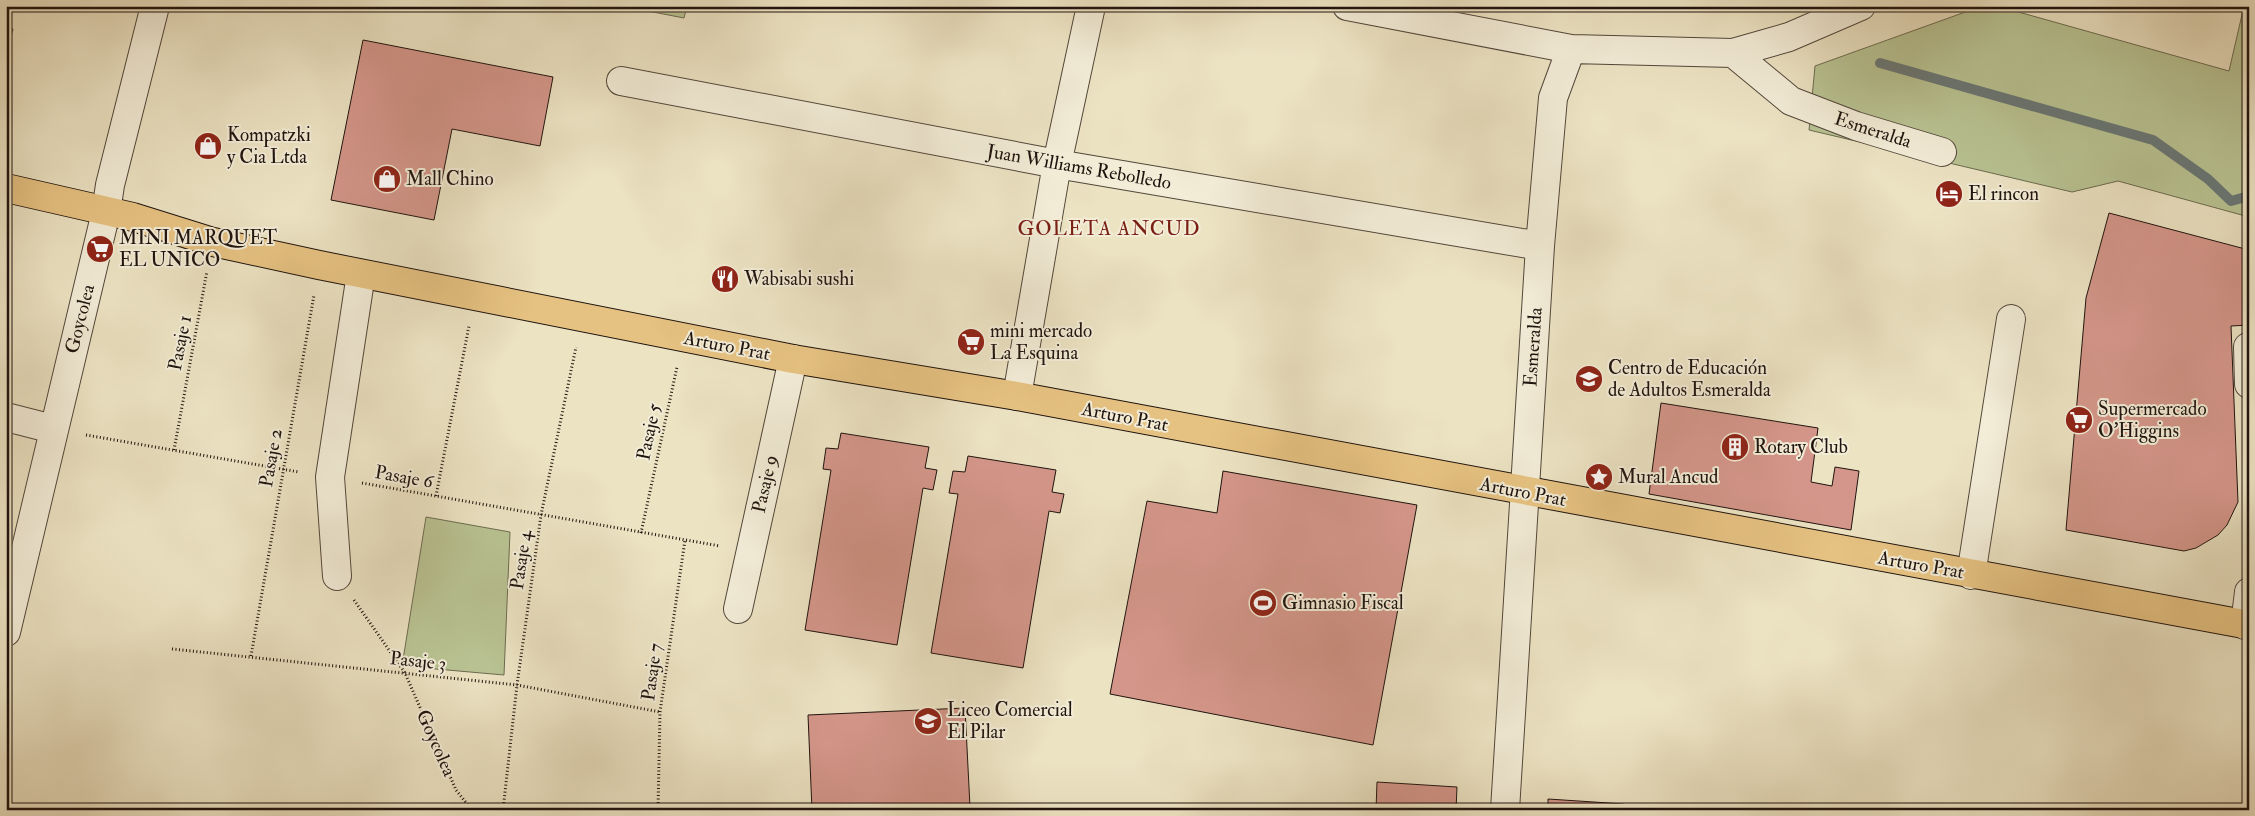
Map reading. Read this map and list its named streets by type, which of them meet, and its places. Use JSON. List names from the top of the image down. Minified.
{"streets":{"main road":["Arturo Prat"],"street":["Esmeralda","Juan Williams Rebolledo","Goycolea","Pasaje 9"],"path":["Pasaje 1","Pasaje 5","Pasaje 2","Pasaje 6","Pasaje 4","Pasaje 3","Pasaje 7"]},"crossings":[["Esmeralda","Juan Williams Rebolledo"],["Esmeralda","Arturo Prat"],["Goycolea","Arturo Prat"],["Goycolea","Pasaje 6"],["Goycolea","Pasaje 3"],["Pasaje 1","Arturo Prat"],["Pasaje 1","Pasaje 6"],["Arturo Prat","Pasaje 5"],["Arturo Prat","Pasaje 2"],["Arturo Prat","Pasaje 9"],["Arturo Prat","Pasaje 4"],["Pasaje 5","Pasaje 6"],["Pasaje 2","Pasaje 6"],["Pasaje 2","Pasaje 3"],["Pasaje 6","Pasaje 9"],["Pasaje 6","Pasaje 4"],["Pasaje 6","Pasaje 7"],["Pasaje 4","Pasaje 3"],["Pasaje 3","Pasaje 7"]],"districts":["GOLETA ANCUD"],"places":{"shop":["Kompatzki y Cia Ltda","Mall Chino"],"hotel":["El rincon"],"supermarket":["MINI MARQUET EL UNICO","mini mercado La Esquina","Supermercado O'Higgins"],"restaurant":["Wabisabi sushi"],"school or university":["Centro de Educación de Adultos Esmeralda","Liceo Comercial El Pilar"],"building":["Rotary Club"],"place":["Mural Ancud"],"sports":["Gimnasio Fiscal"]}}
